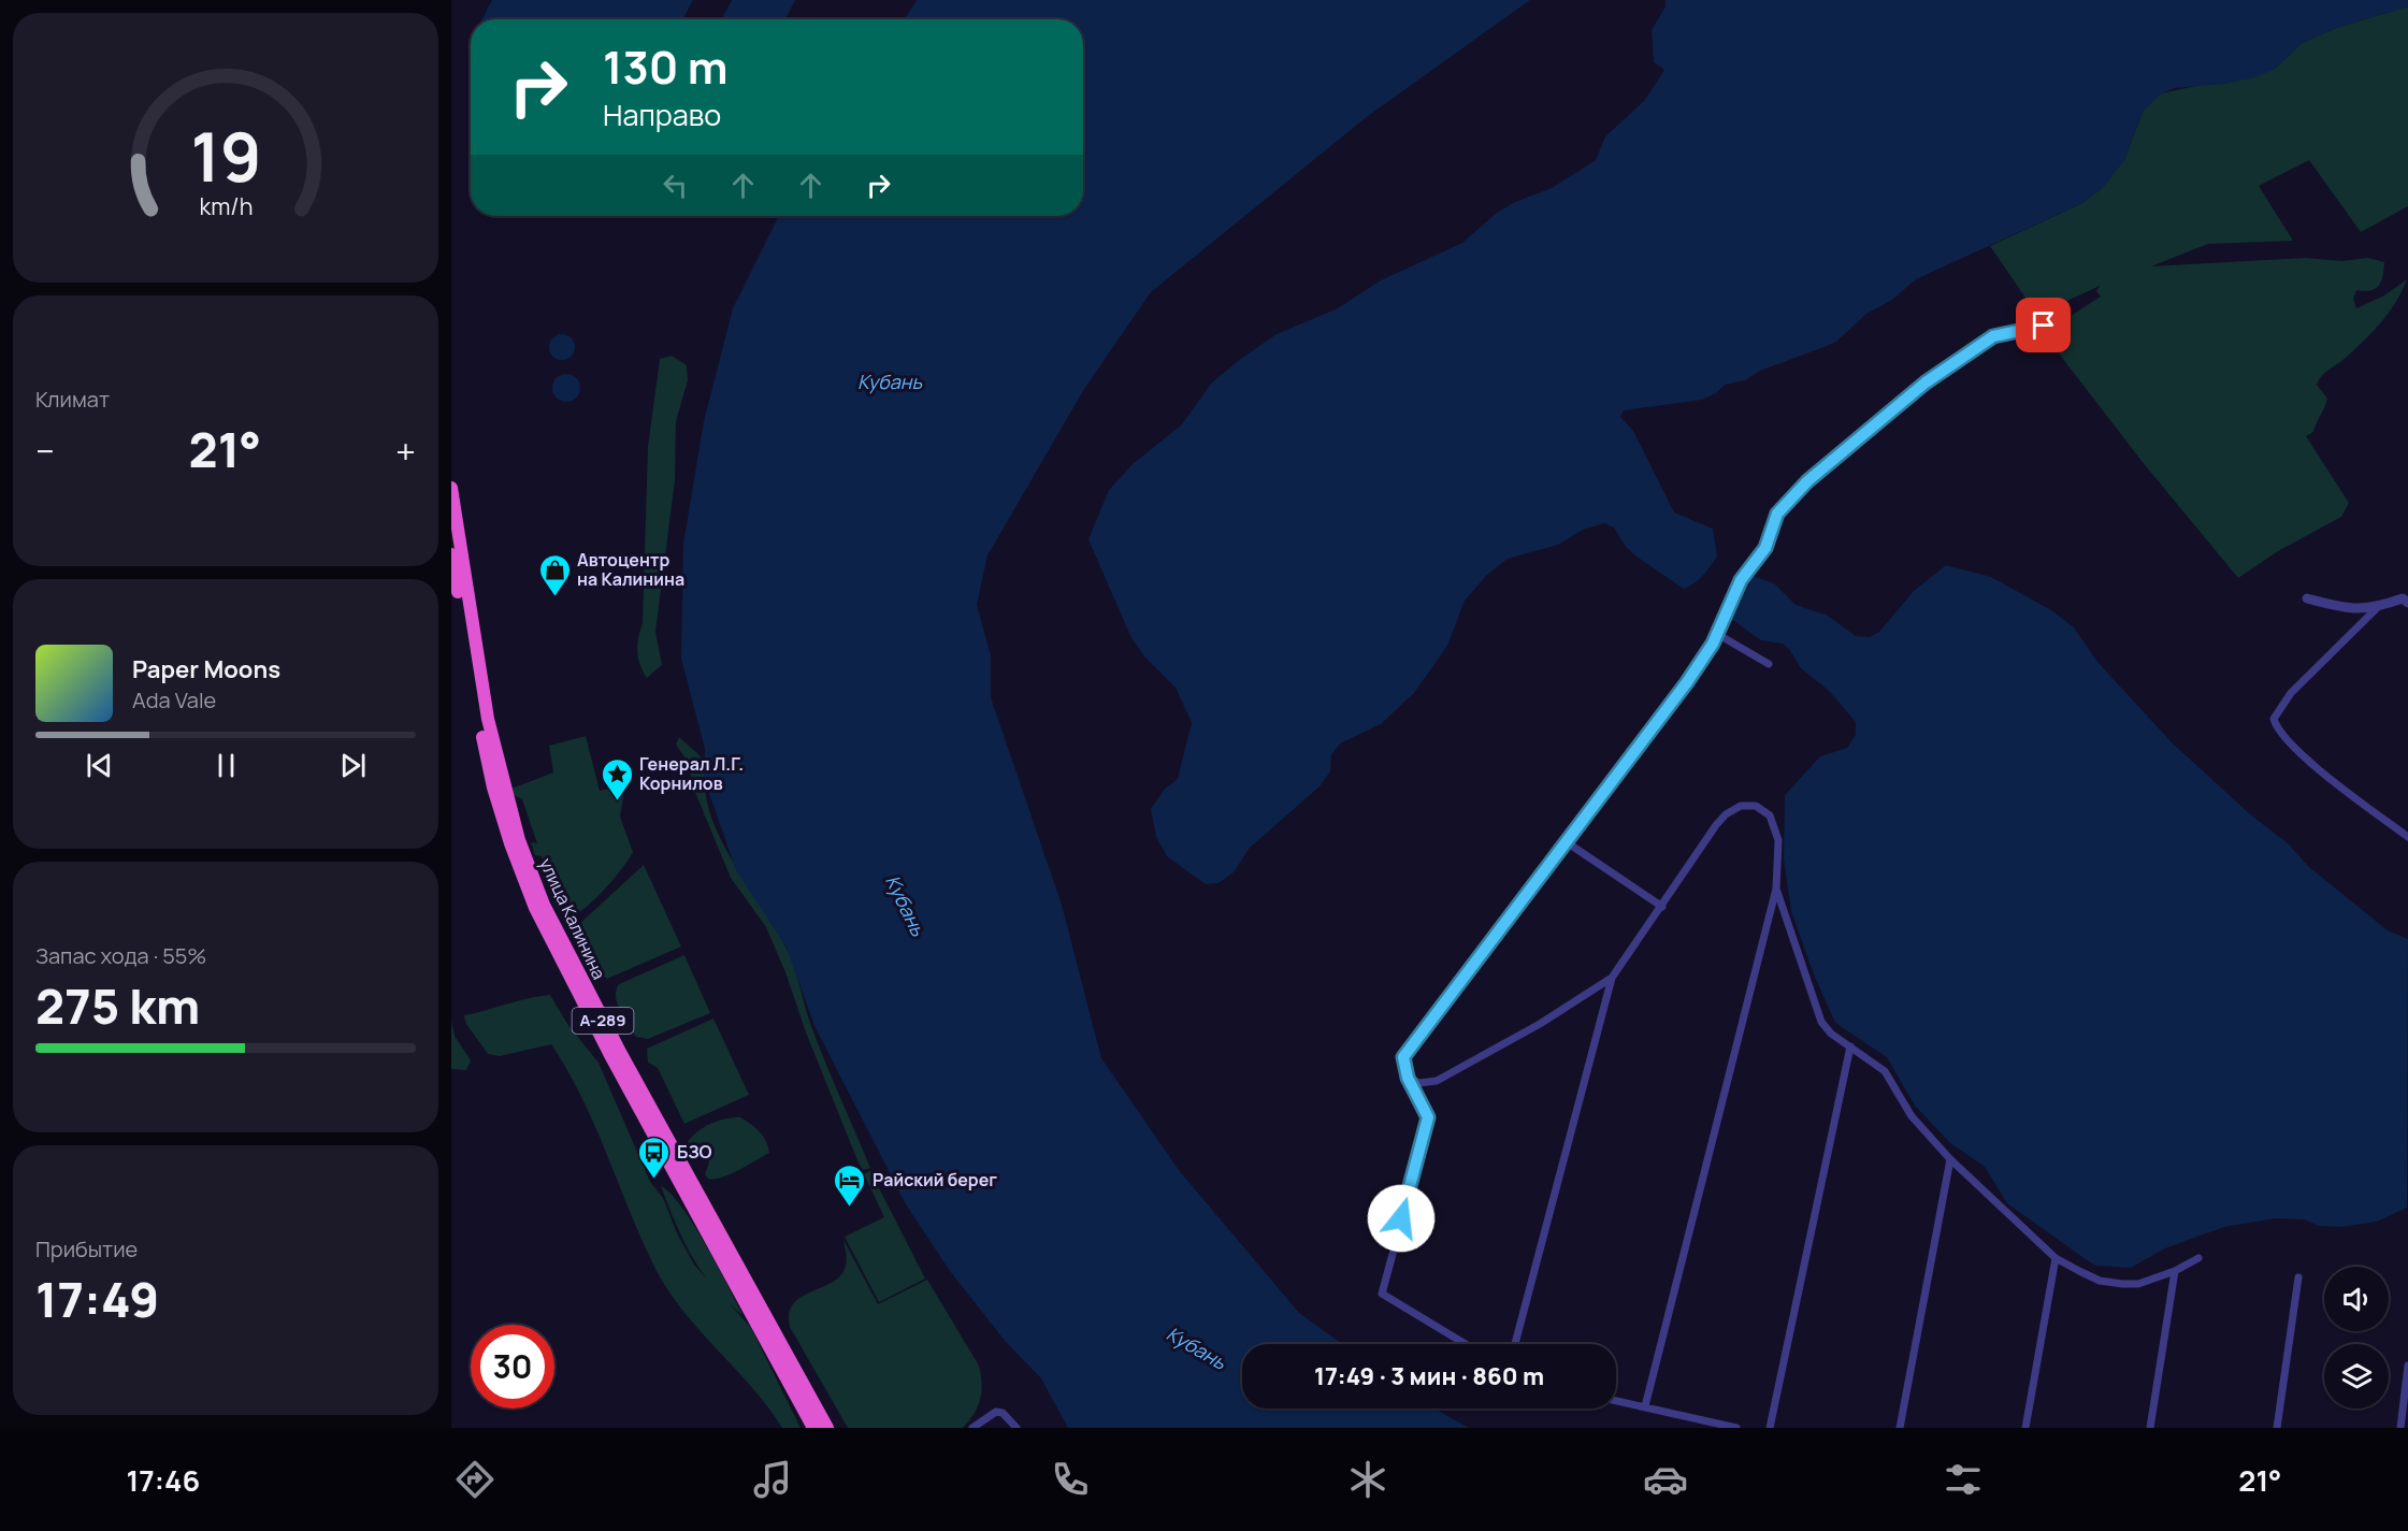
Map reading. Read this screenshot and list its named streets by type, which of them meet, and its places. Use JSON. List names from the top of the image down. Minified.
{"streets":{"highway":["улица Калинина","А-289"]},"water":["Кубань"],"places":{"shop":["Автоцентр на Калинина"],"place":["Генерал Л.Г. Корнилов"],"bus stop":["БЗО"],"hotel":["Райский берег"]},"page":{"turn":["130 m","Направо"],"tile":["Климат",["Запас хода · 55%","275 km"],["Прибытие","17:49"]],"heat":["−","21°","+"],"song":["Paper Moons","Ada Vale"],"limit":"30","trip":"17:49 · 3 мин · 860 m","tabs":["17:46","21°"],"gauge":["19","km/h"]}}
